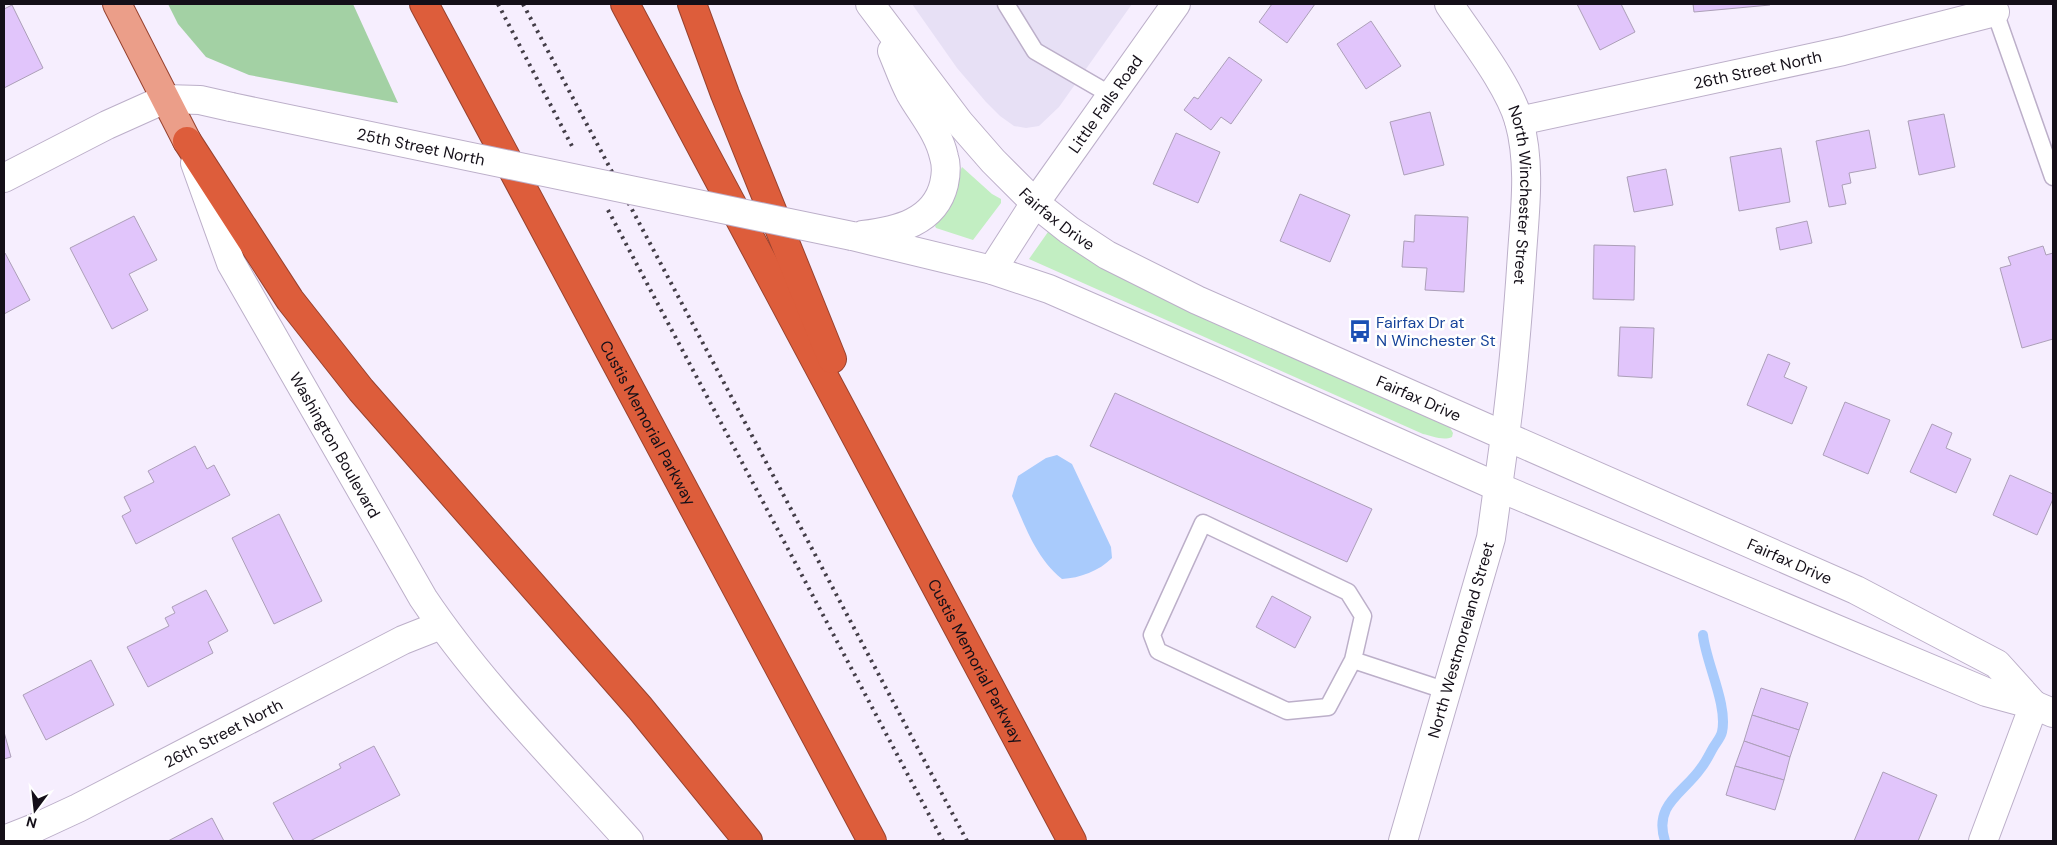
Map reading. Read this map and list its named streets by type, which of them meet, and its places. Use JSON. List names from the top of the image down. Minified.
{"streets":{"highway":["Custis Memorial Parkway"],"main road":["26th Street North","Little Falls Road","25th Street North","North Winchester Street","Fairfax Drive","Washington Boulevard","North Westmoreland Street"]},"crossings":[["26th Street North","North Winchester Street"],["26th Street North","Washington Boulevard"],["Little Falls Road","Fairfax Drive"],["25th Street North","Washington Boulevard"],["North Winchester Street","Fairfax Drive"],["North Winchester Street","North Westmoreland Street"],["Fairfax Drive","North Westmoreland Street"]],"places":{"bus stop":["Fairfax Dr at N Winchester St"]},"north":"bottom"}
